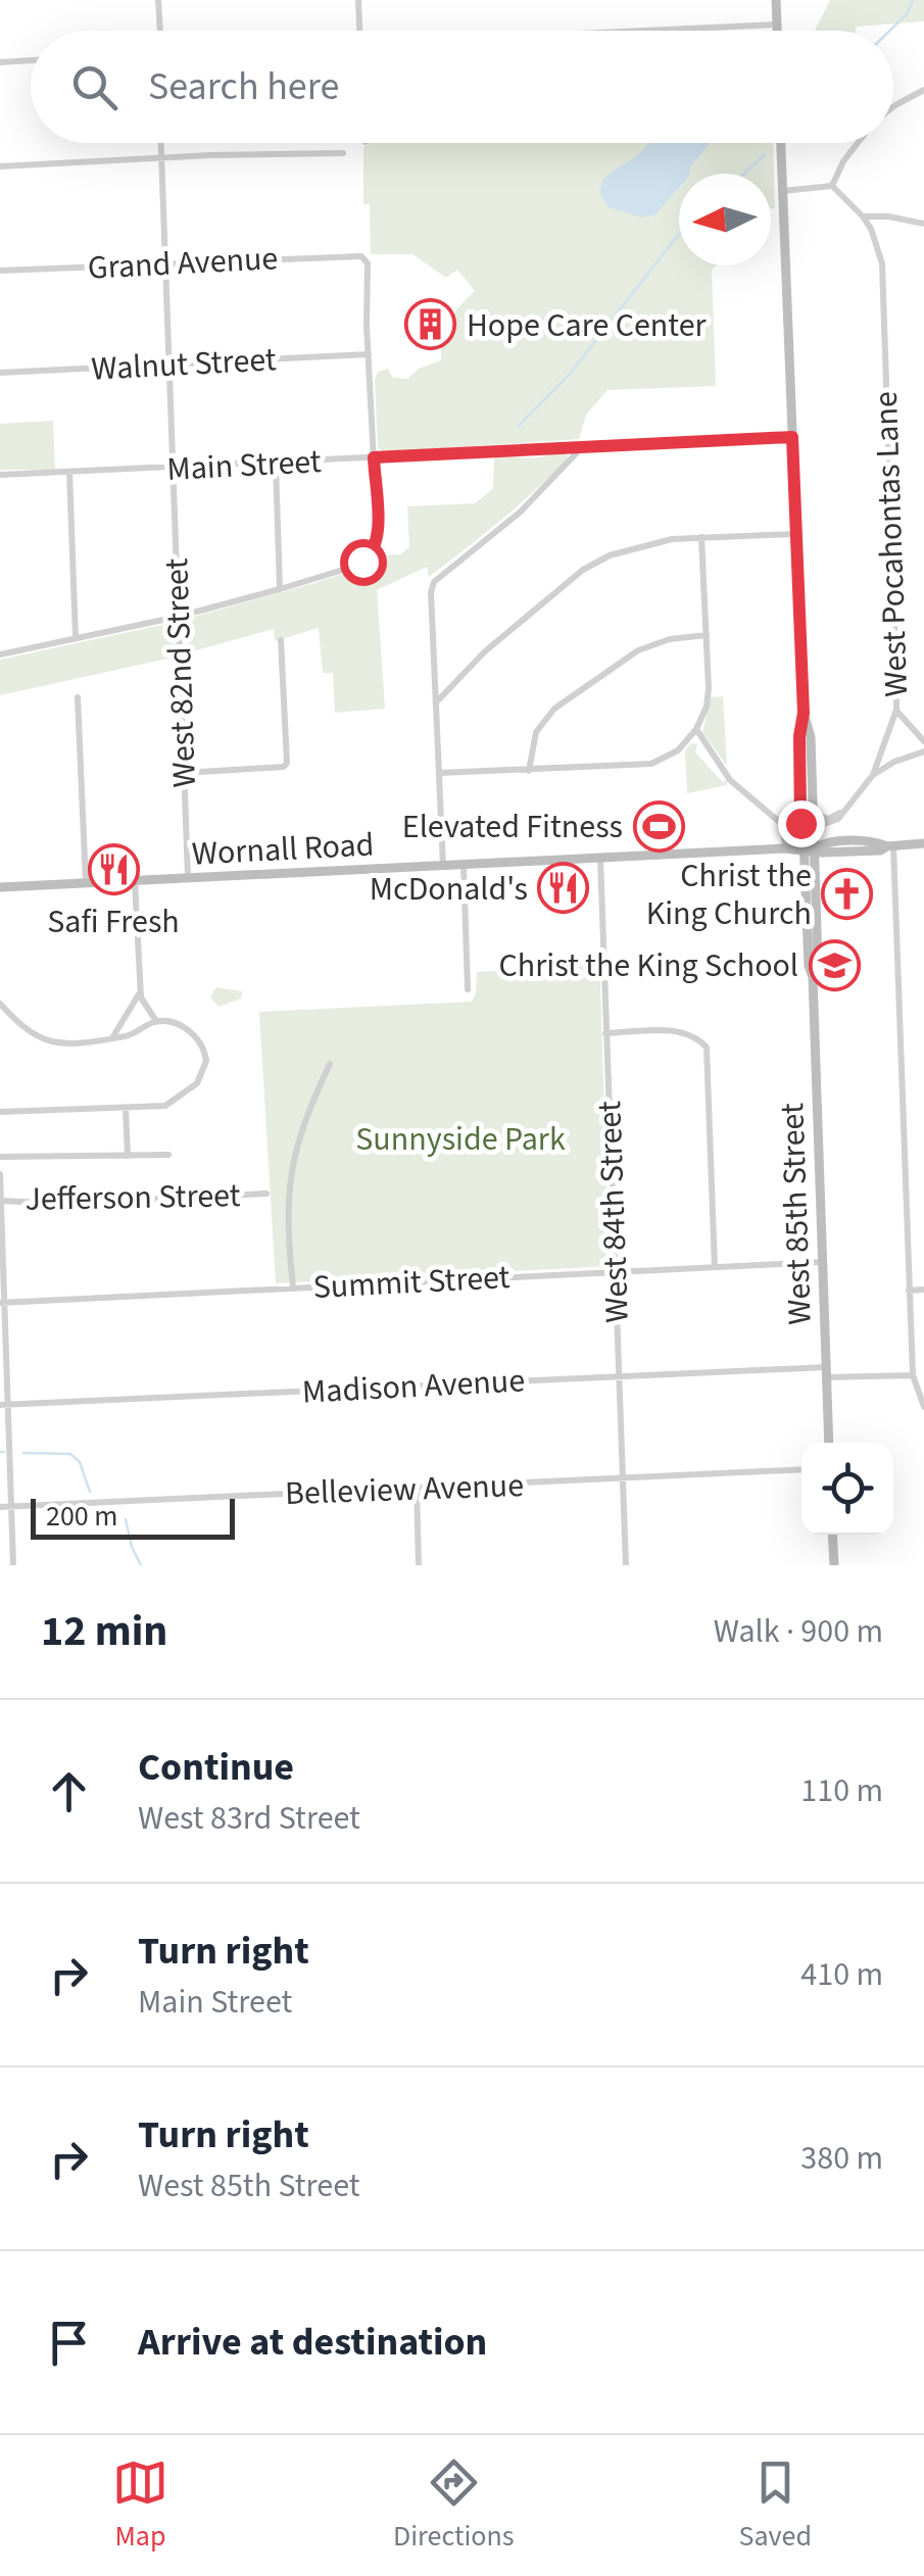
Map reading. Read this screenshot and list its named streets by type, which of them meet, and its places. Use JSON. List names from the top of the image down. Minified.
{"streets":{"main road":["Wornall Road","West 85th Street"],"street":["Grand Avenue","Walnut Street","Main Street","West Pocahontas Lane","West 82nd Street","Jefferson Street","West 84th Street","Summit Street","Madison Avenue","Belleview Avenue"]},"crossings":[["Grand Avenue","Walnut Street"],["Grand Avenue","West 82nd Street"],["Walnut Street","West 82nd Street"],["Main Street","West 82nd Street"],["Main Street","West 85th Street"],["West 82nd Street","Wornall Road"],["Wornall Road","West 84th Street"],["Wornall Road","West 85th Street"],["West 84th Street","Summit Street"],["West 84th Street","Madison Avenue"],["West 84th Street","Belleview Avenue"],["West 85th Street","Summit Street"],["West 85th Street","Madison Avenue"]],"parks":["Sunnyside Park"],"places":{"building":["Hope Care Center"],"sports":["Elevated Fitness"],"restaurant":["Safi Fresh","McDonald's"],"church":["Christ the King Church"],"school or university":["Christ the King School"]},"scale_bar":"200 m","north":"left","page":{"search":"Search here","scale":"200 m","heading":["12 min","Walk · 900 m"],"list":[["Continue","West 83rd Street","110 m"],["Turn right","Main Street","410 m"],["Turn right","West 85th Street","380 m"],"Arrive at destination"],"nav":["Map","Directions","Saved"]}}
